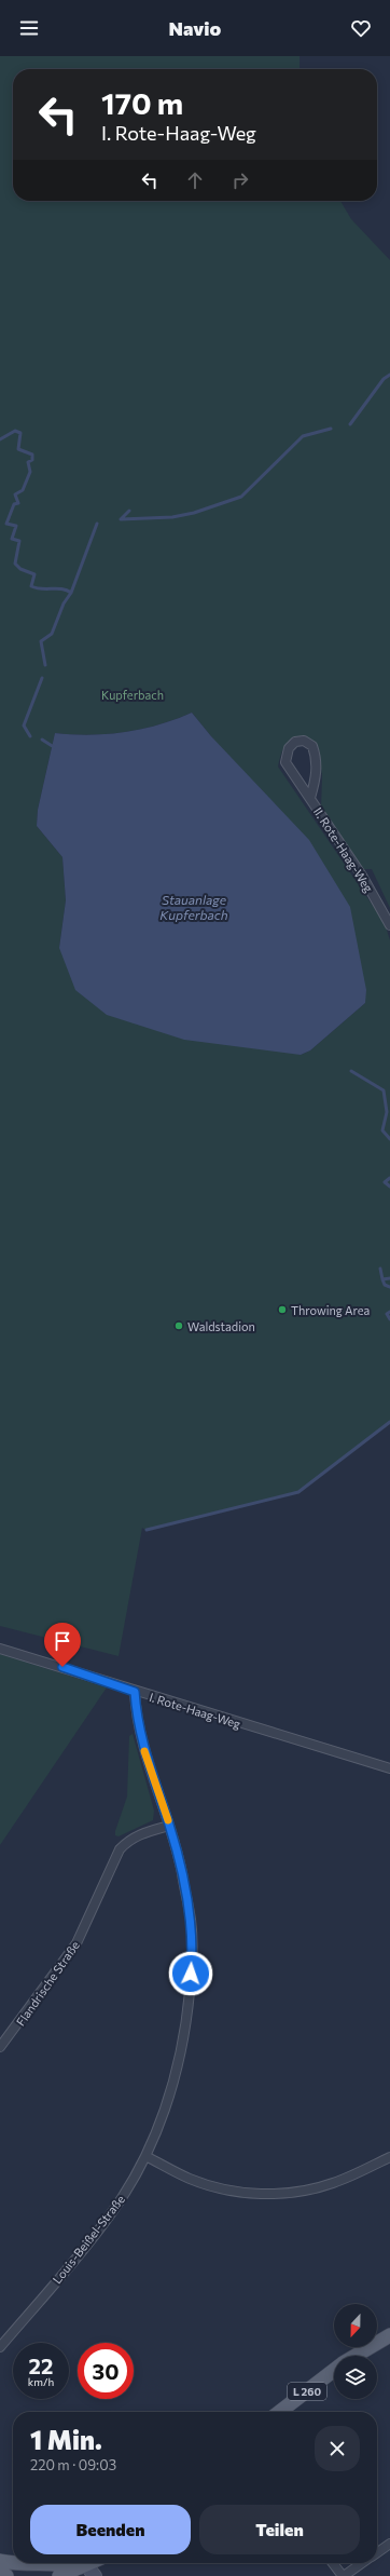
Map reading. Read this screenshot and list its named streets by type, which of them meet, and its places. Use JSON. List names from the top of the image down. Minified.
{"streets":{"main road":["L 260"],"street":["II. Rote-Haag-Weg","I. Rote-Haag-Weg","Flandrische Straße","Louis-Beißel-Straße"]},"crossings":[["I. Rote-Haag-Weg","Louis-Beißel-Straße"],["Flandrische Straße","Louis-Beißel-Straße"]],"water":["Stauanlage Kupferbach"],"parks":["Kupferbach"],"places":["Throwing Area","Waldstadion"],"north":"bottom","page":{"header":"Navio","turn":["170 m","I. Rote-Haag-Weg"],"speed":"22 km/h","limit":"30","heading":["1 Min.","220 m · 09:03"],"buttons":["Beenden","Teilen"]}}
